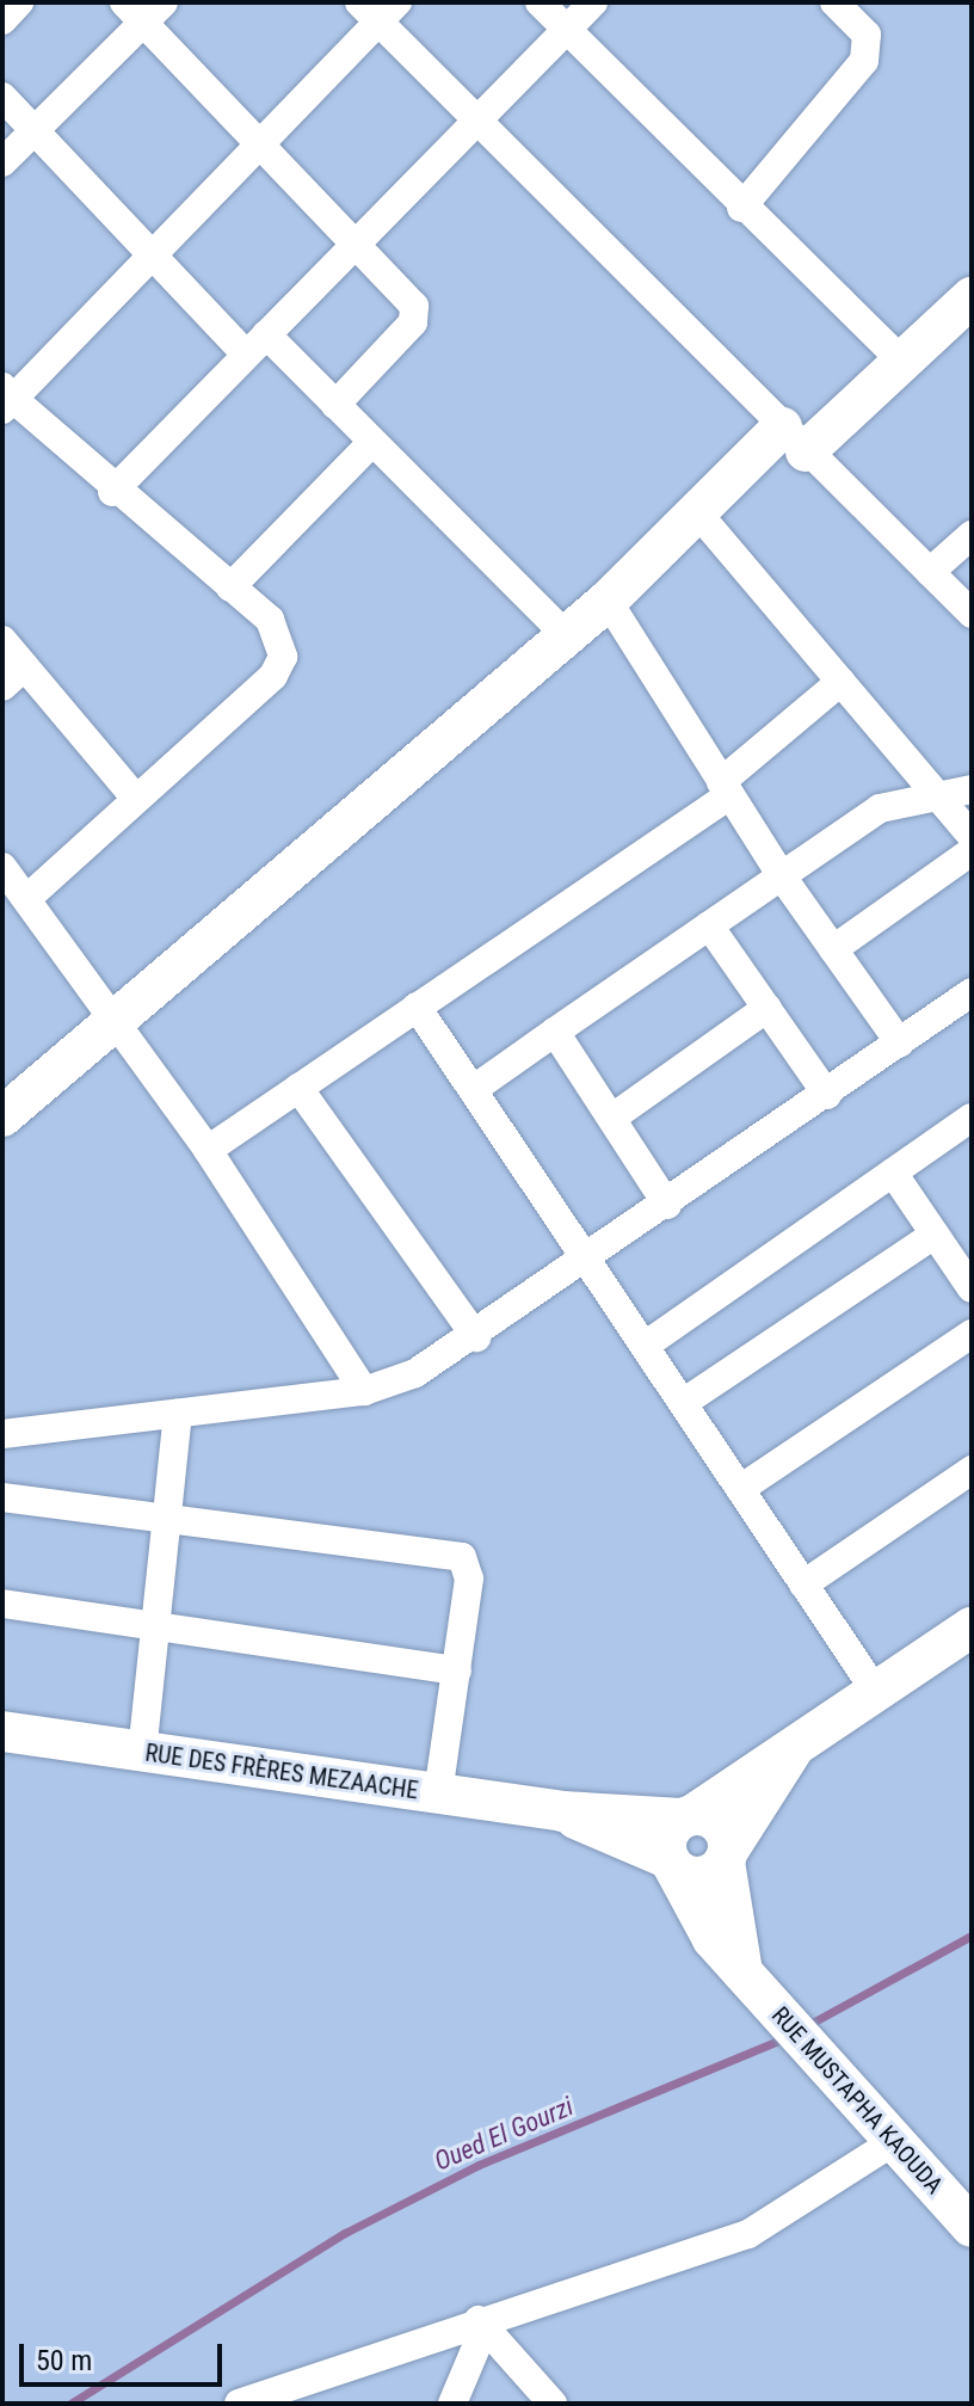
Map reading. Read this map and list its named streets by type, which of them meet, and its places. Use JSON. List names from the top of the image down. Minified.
{"streets":{"main road":["RUE DES FRÈRES MEZAACHE","RUE MUSTAPHA KAOUDA"]},"crossings":[["RUE DES FRÈRES MEZAACHE","RUE MUSTAPHA KAOUDA"]],"water":["Oued El Gourzi"],"scale_bar":"50 m"}
